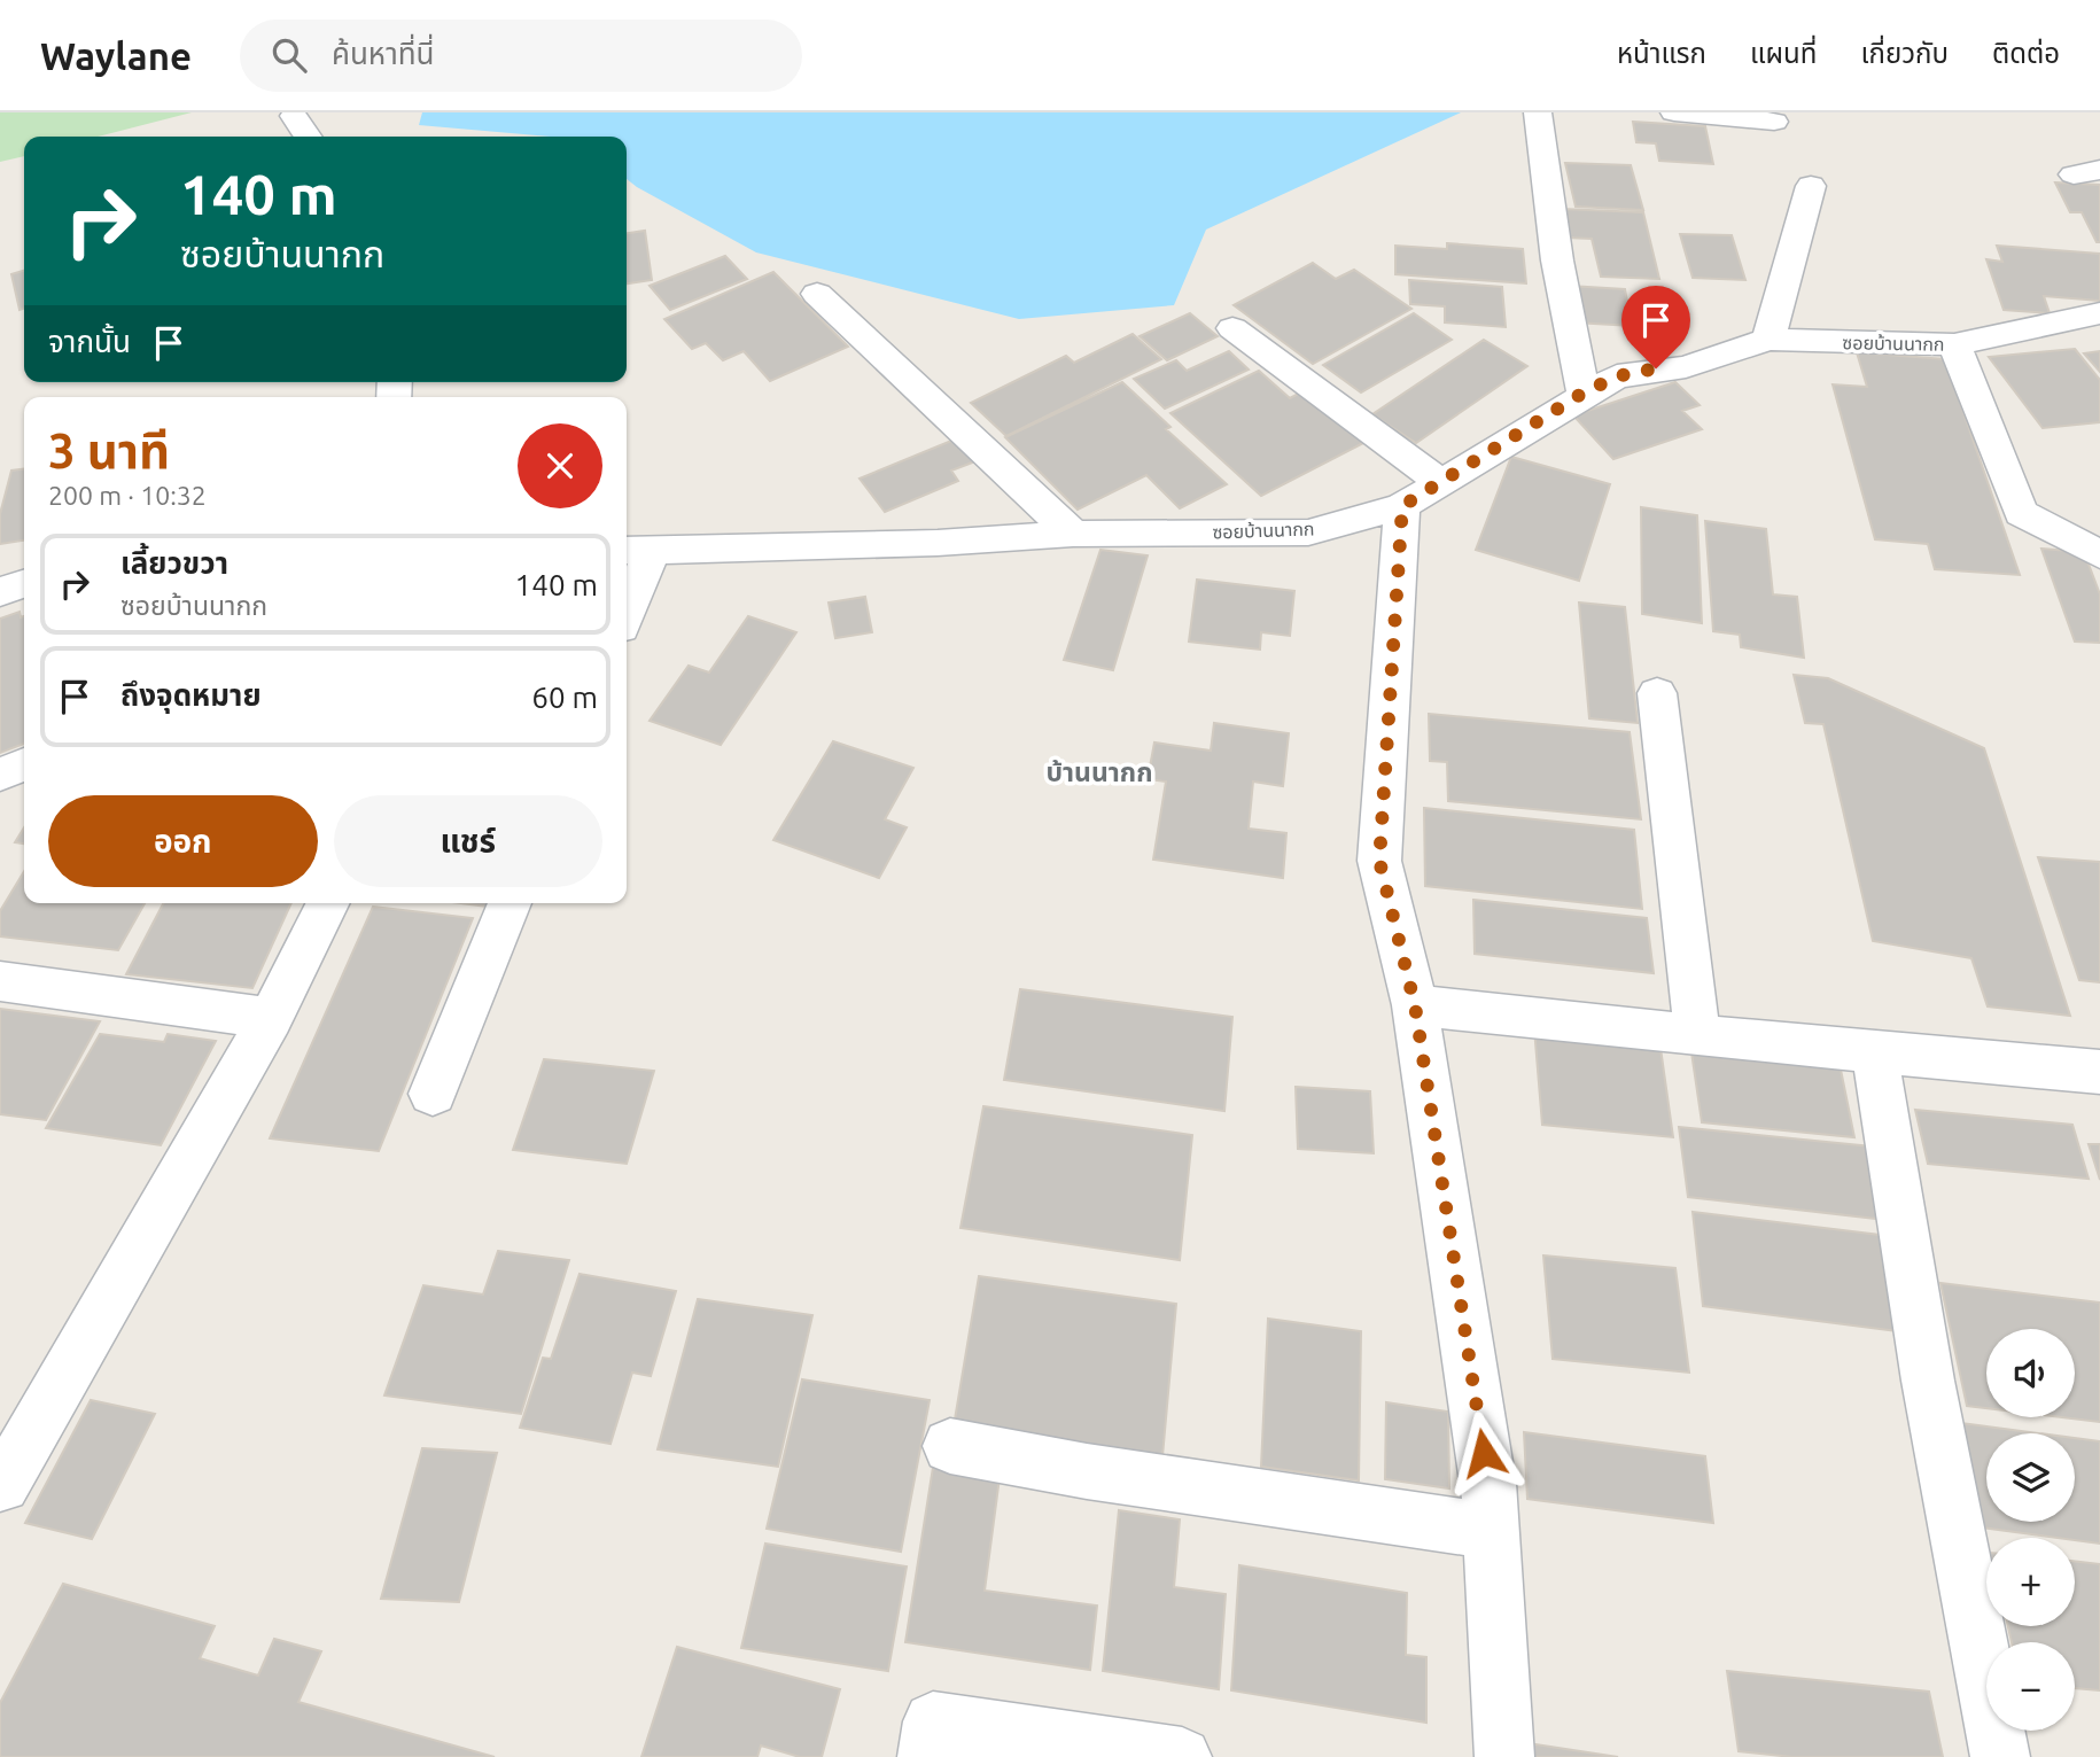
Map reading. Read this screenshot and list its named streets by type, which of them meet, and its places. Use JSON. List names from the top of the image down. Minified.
{"streets":{"street":["ซอยบ้านนากก"]},"districts":["บ้านนากก"],"page":{"header":"Waylane","search":"ค้นหาที่นี่","nav":["หน้าแรก","แผนที่","เกี่ยวกับ","ติดต่อ"],"turn":["140 m","ซอยบ้านนากก"],"then":"จากนั้น","heading":["3 นาที","200 m · 10:32"],"list":[{"name":"เลี้ยวขวา","note":"ซอยบ้านนากก","value":"140 m"},{"name":"ถึงจุดหมาย","value":"60 m"}],"buttons":["ออก","แชร์"],"map_buttons":["+","−"]}}
